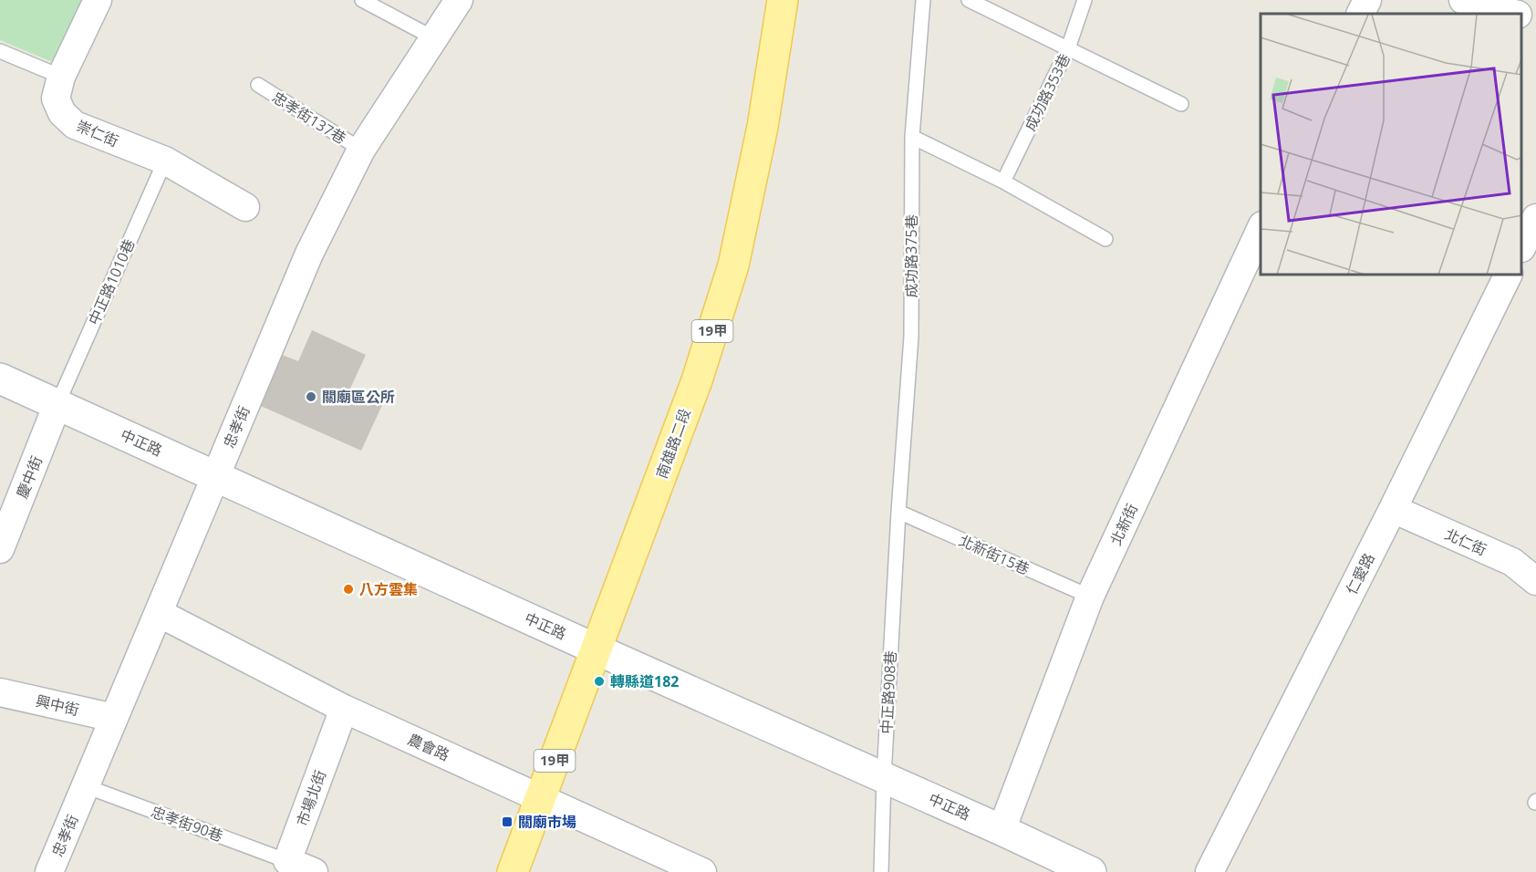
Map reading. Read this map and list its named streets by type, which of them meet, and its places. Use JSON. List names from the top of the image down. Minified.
{"streets":{"main road":["19甲","南雄路二段"],"street":["崇仁街","忠孝街","中正路","慶中街","北新街","北仁街","仁愛路","興中街","農會路","市場北街"],"lane":["成功路353巷","忠孝街137巷","成功路375巷","中正路1010巷","北新街15巷","中正路908巷","忠孝街90巷"]},"crossings":[["忠孝街137巷","忠孝街"],["崇仁街","中正路1010巷"],["成功路375巷","北新街15巷"],["成功路375巷","中正路908巷"],["中正路1010巷","中正路"],["中正路1010巷","慶中街"],["忠孝街","中正路"],["忠孝街","興中街"],["忠孝街","農會路"],["忠孝街","忠孝街90巷"],["中正路","南雄路二段"],["中正路","慶中街"],["中正路","北新街"],["中正路","中正路908巷"],["南雄路二段","農會路"],["北新街","北新街15巷"],["北仁街","仁愛路"],["北新街15巷","中正路908巷"],["農會路","市場北街"],["市場北街","忠孝街90巷"]],"places":{"other":["關廟區公所","八方雲集","轉縣道182"],"transit":["關廟市場"]}}
